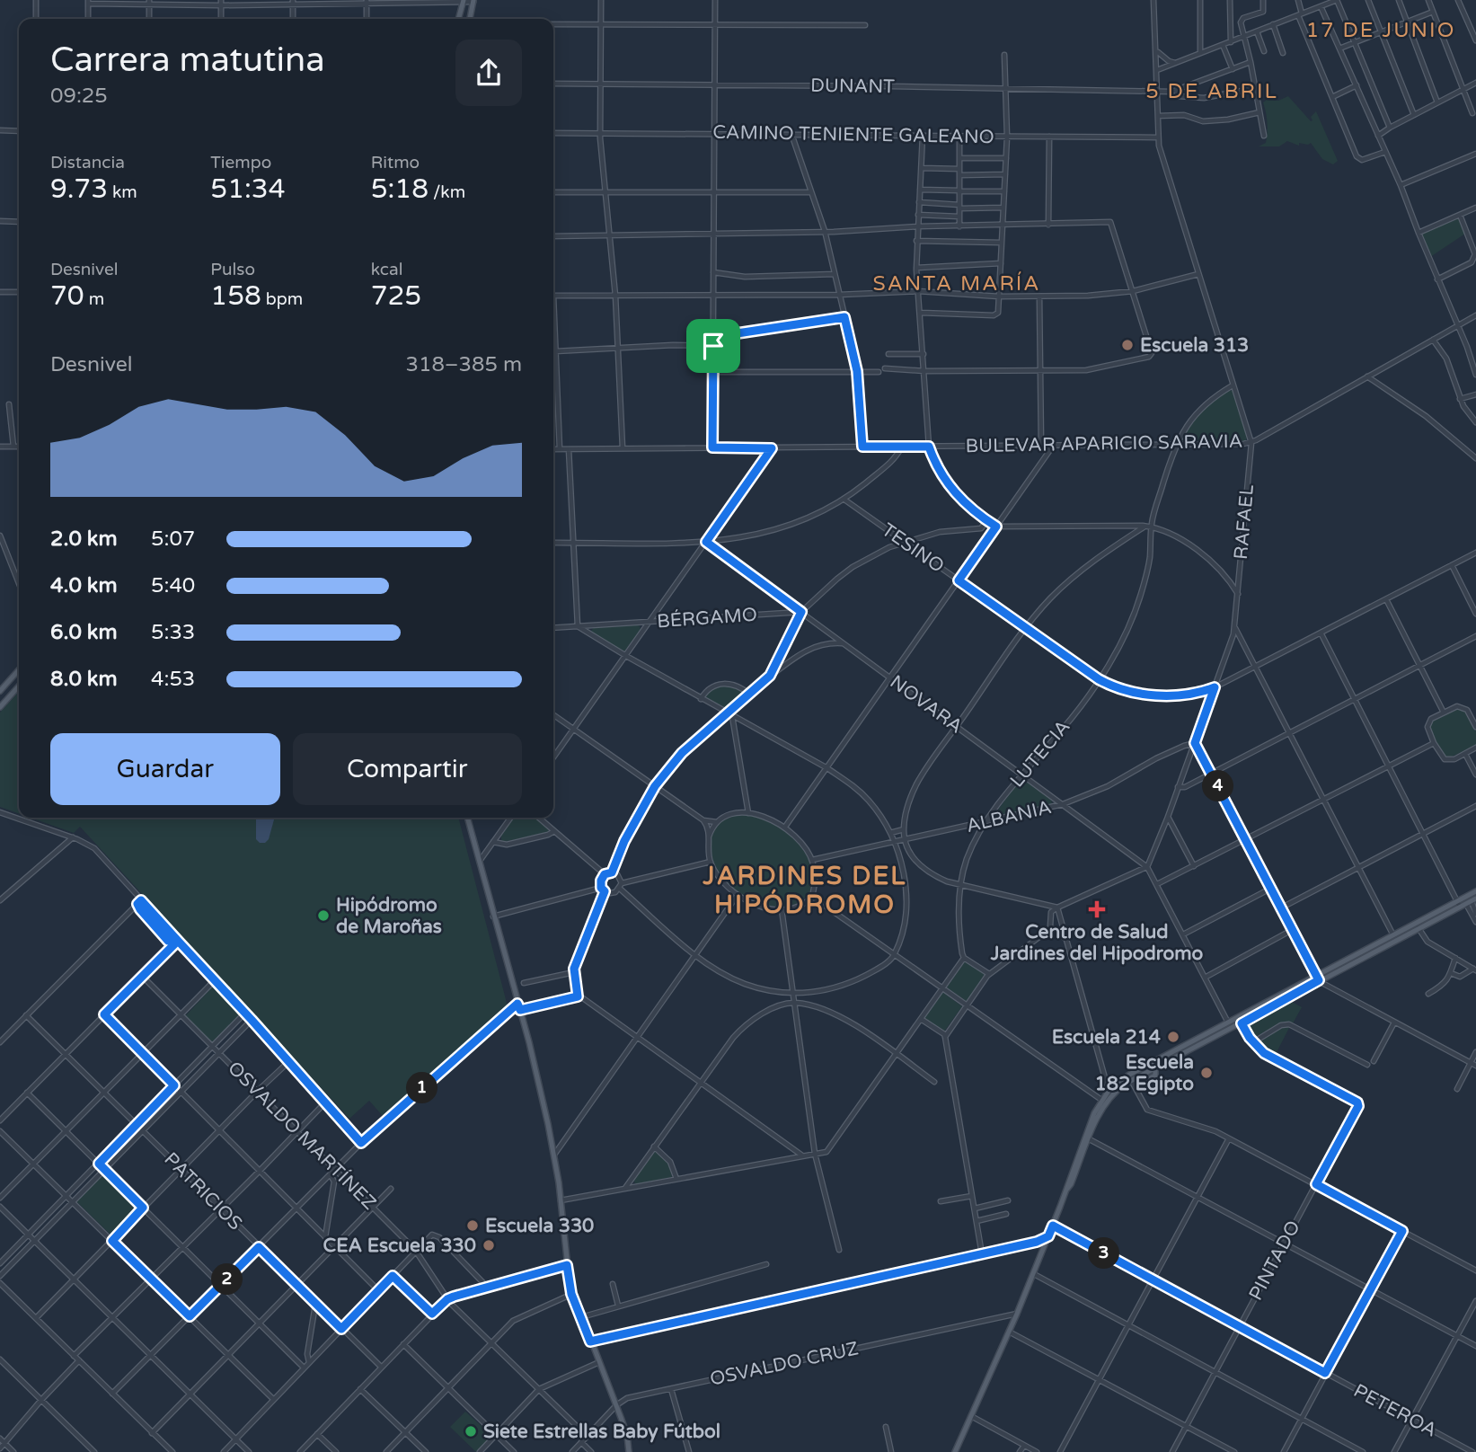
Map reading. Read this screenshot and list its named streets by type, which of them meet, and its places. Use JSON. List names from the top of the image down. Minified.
{"streets":{"street":["DUNANT","CAMINO TENIENTE GALEANO","BULEVAR APARICIO SARAVIA","RAFAEL","TESINO","BÉRGAMO","NOVARA","LUTECIA","ALBANIA","OSVALDO MARTÍNEZ","PATRICIOS","PINTADO","OSVALDO CRUZ","PETEROA"]},"crossings":[["DUNANT","RAFAEL"],["CAMINO TENIENTE GALEANO","RAFAEL"],["BULEVAR APARICIO SARAVIA","RAFAEL"],["BULEVAR APARICIO SARAVIA","LUTECIA"],["RAFAEL","TESINO"],["RAFAEL","NOVARA"],["RAFAEL","LUTECIA"],["RAFAEL","ALBANIA"],["TESINO","LUTECIA"],["BÉRGAMO","NOVARA"],["NOVARA","LUTECIA"],["NOVARA","ALBANIA"],["LUTECIA","ALBANIA"],["OSVALDO MARTÍNEZ","OSVALDO CRUZ"],["PINTADO","PETEROA"]],"districts":["17 DE JUNIO","5 DE ABRIL","SANTA MARÍA","JARDINES DEL HIPÓDROMO"],"places":{"other":["Escuela 313","Hipódromo de Maroñas","Escuela 214","Escuela 182 Egipto","Escuela 330","CEA Escuela 330","Siete Estrellas Baby Fútbol"],"health":["Centro de Salud Jardines del Hipodromo"]},"page":{"heading":["Carrera matutina","09:25"],"stats":[["Distancia","9.73 km"],["Tiempo","51:34"],["Ritmo","5:18 /km"],["Desnivel","70 m"],["Pulso","158 bpm"],["kcal","725"]],"chart":["Desnivel","318–385 m"],"list":[{"name":"2.0 km","note":"5:07"},{"name":"4.0 km","note":"5:40"},{"name":"6.0 km","note":"5:33"},{"name":"8.0 km","note":"4:53"}],"buttons":["Guardar","Compartir"],"pins":["4","1","3","2"]}}
